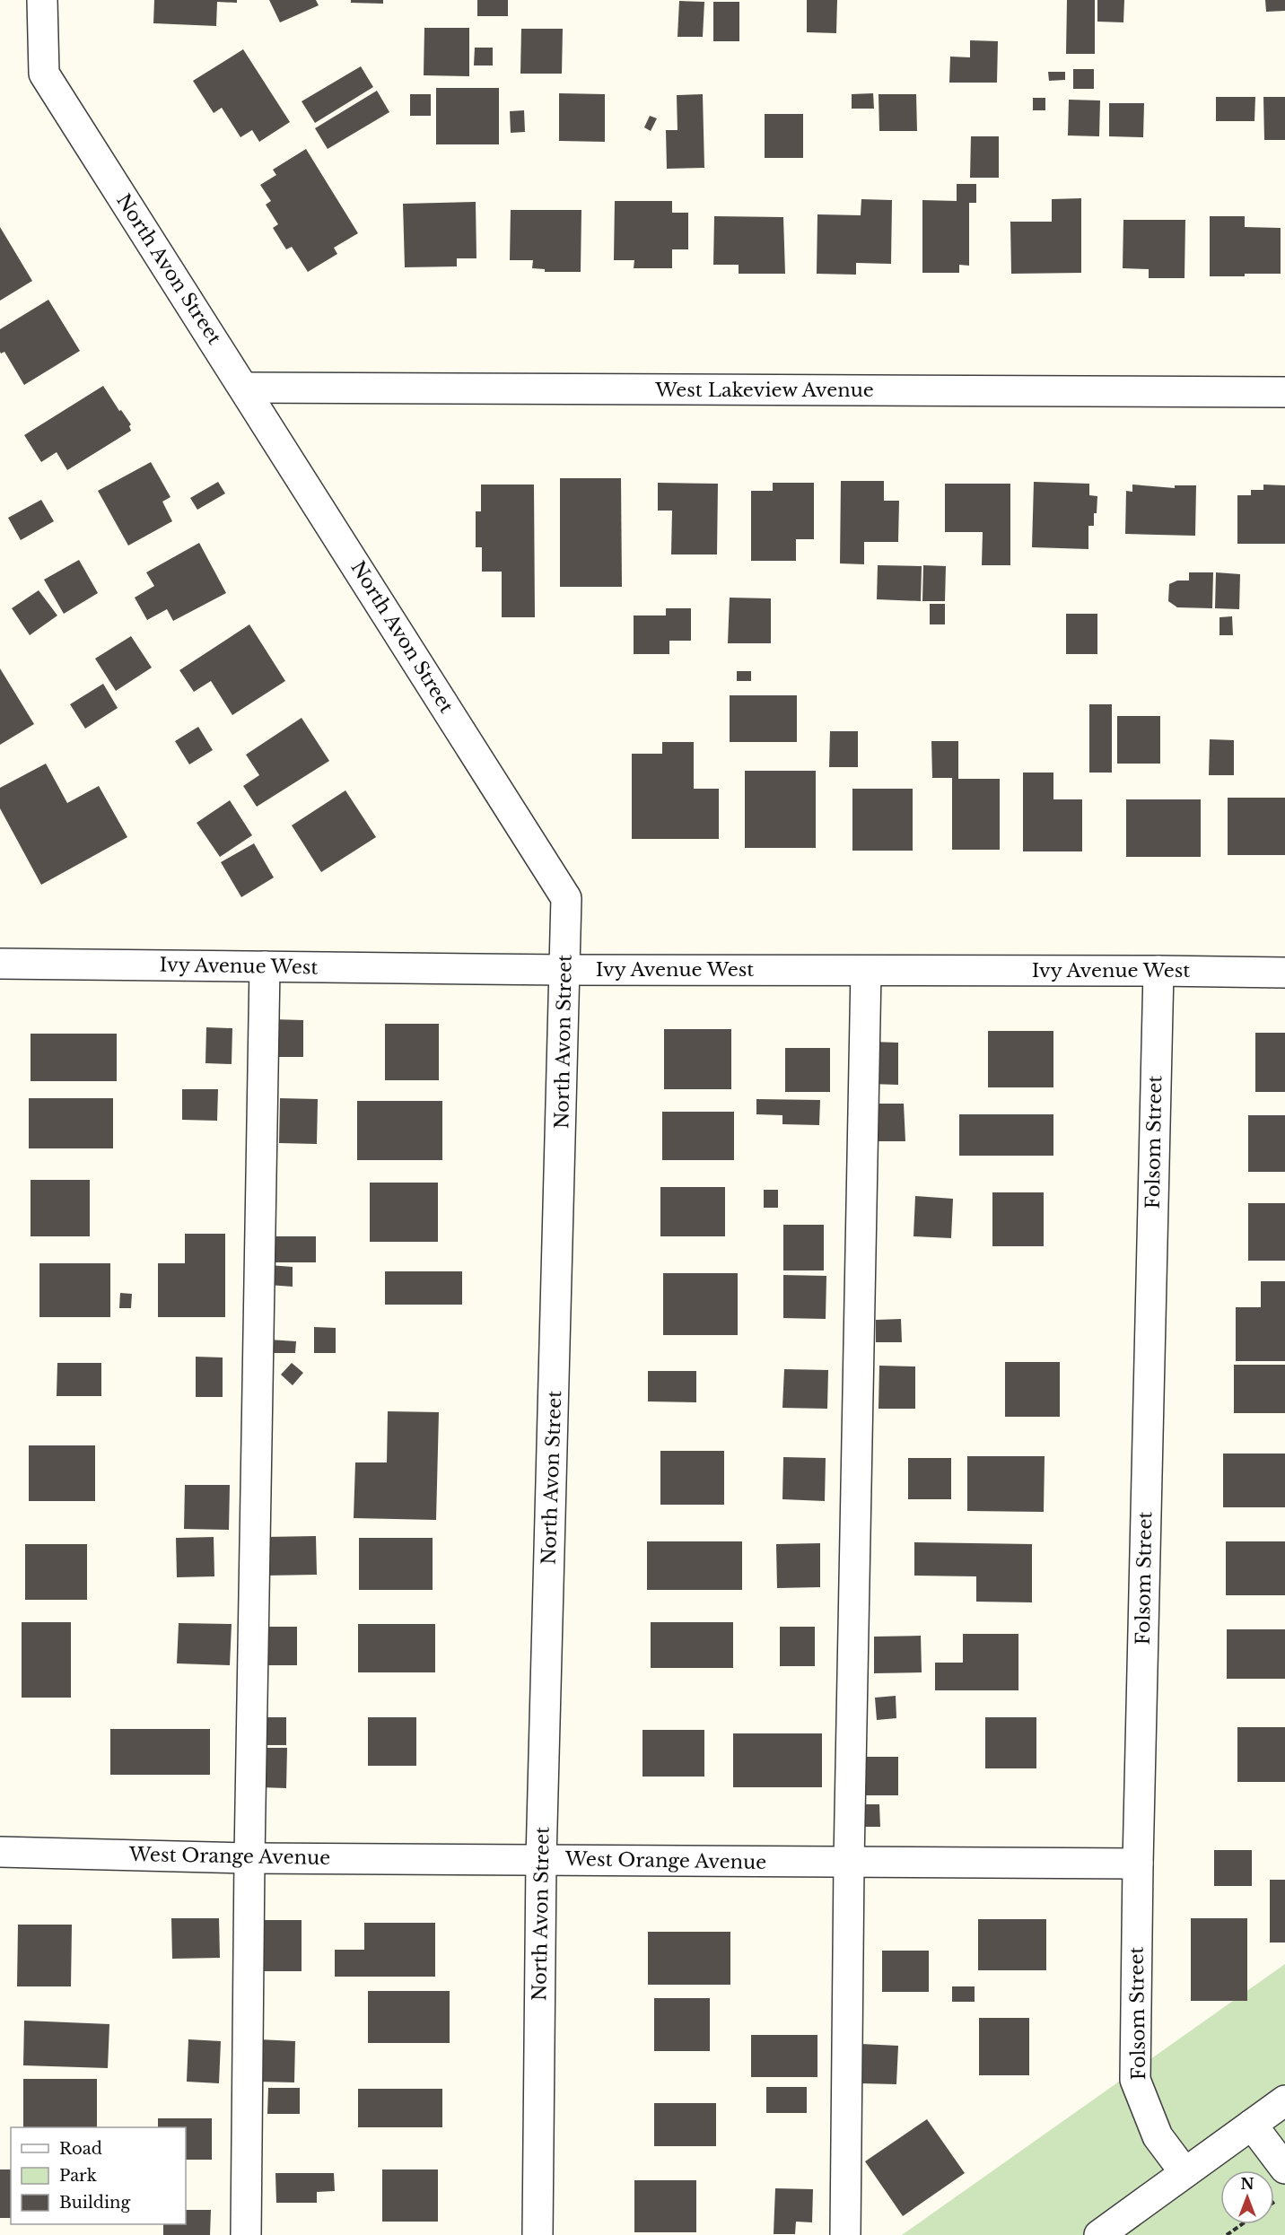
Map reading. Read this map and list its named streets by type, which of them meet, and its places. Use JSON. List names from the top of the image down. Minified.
{"streets":{"street":["North Avon Street","West Lakeview Avenue","Ivy Avenue West","Folsom Street","West Orange Avenue"]},"crossings":[["North Avon Street","West Lakeview Avenue"],["North Avon Street","Ivy Avenue West"],["North Avon Street","West Orange Avenue"],["Ivy Avenue West","Folsom Street"],["Folsom Street","West Orange Avenue"]],"legend":["Road","Park","Building"],"north":"top"}
